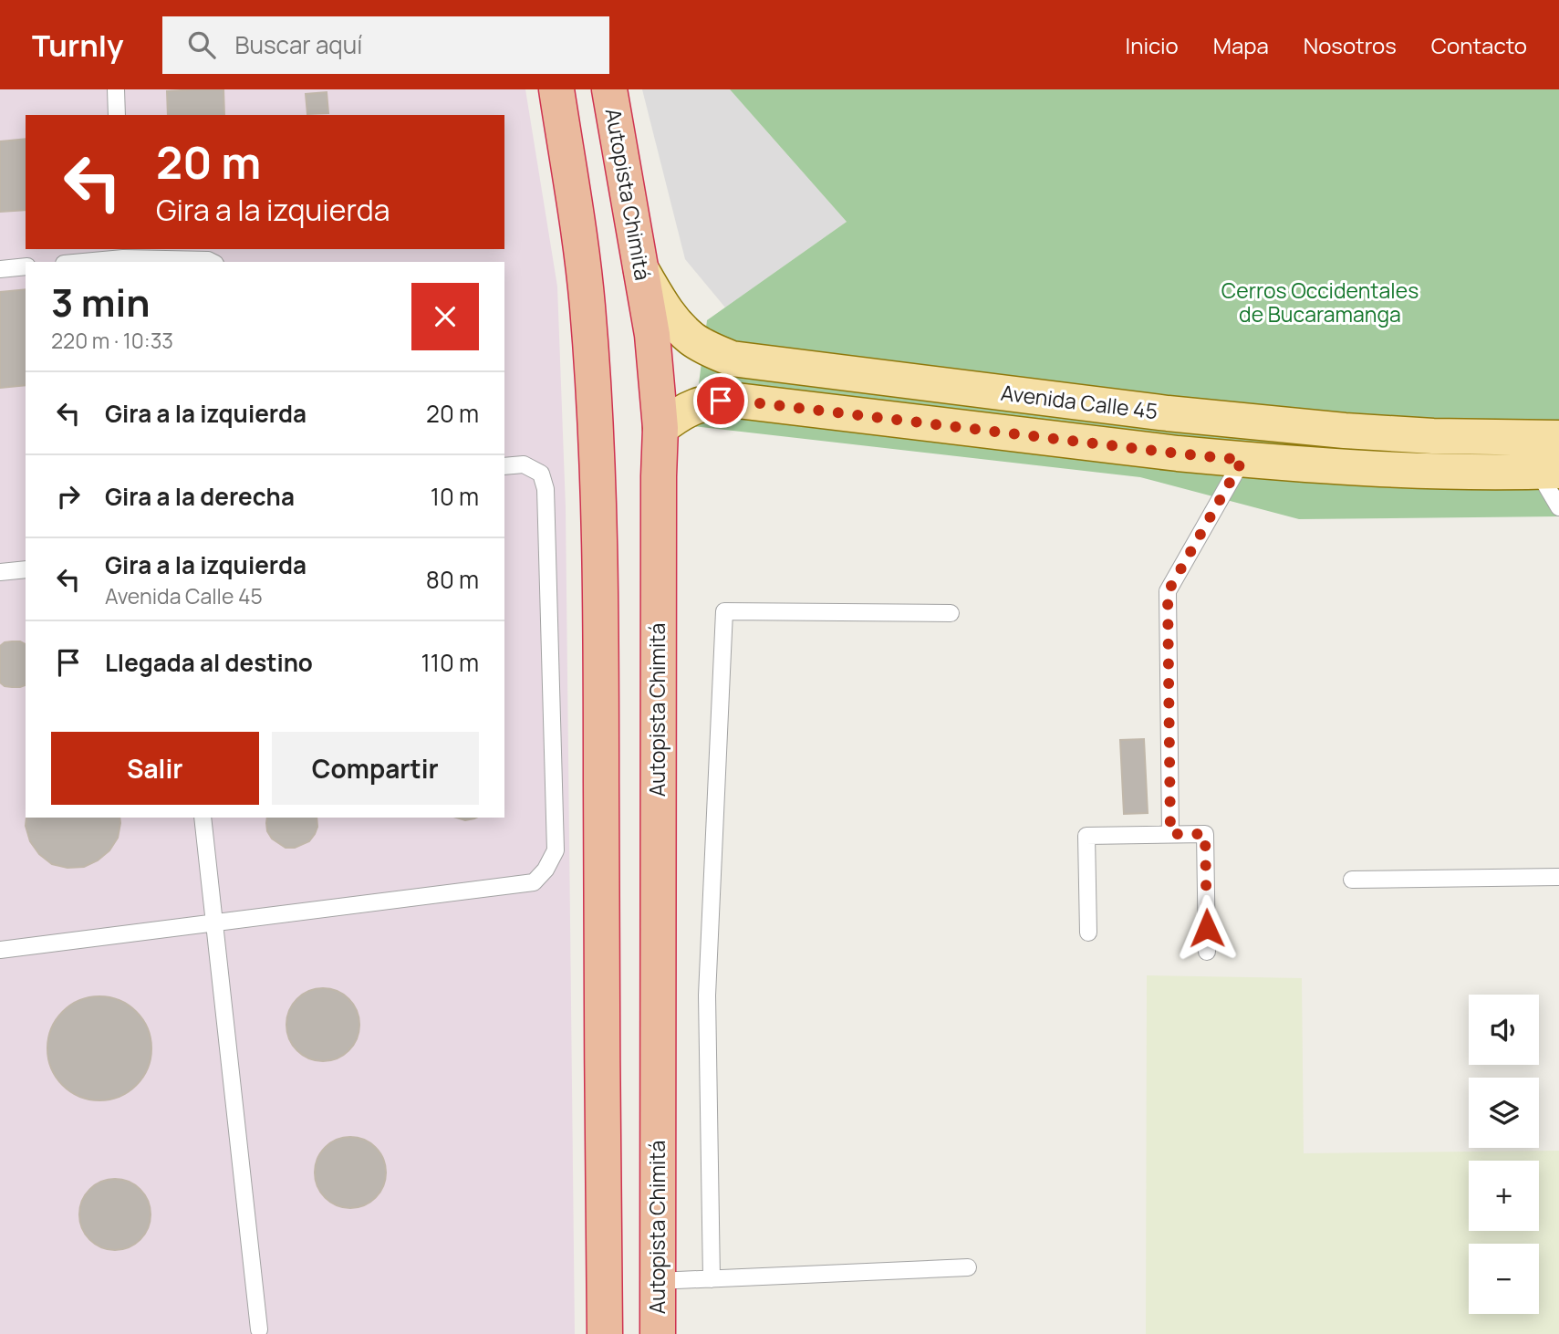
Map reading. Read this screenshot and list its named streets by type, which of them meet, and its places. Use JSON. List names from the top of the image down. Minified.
{"streets":{"highway":["Autopista Chimitá"],"main road":["Avenida Calle 45"]},"crossings":[["Autopista Chimitá","Avenida Calle 45"]],"parks":["Cerros Occidentales de Bucaramanga"],"page":{"header":"Turnly","search":"Buscar aquí","nav":["Inicio","Mapa","Nosotros","Contacto"],"turn":["20 m","Gira a la izquierda"],"heading":["3 min","220 m · 10:33"],"list":[{"name":"Gira a la izquierda","value":"20 m"},{"name":"Gira a la derecha","value":"10 m"},{"name":"Gira a la izquierda","note":"Avenida Calle 45","value":"80 m"},{"name":"Llegada al destino","value":"110 m"}],"buttons":["Salir","Compartir"],"map_buttons":["+","−"]}}
